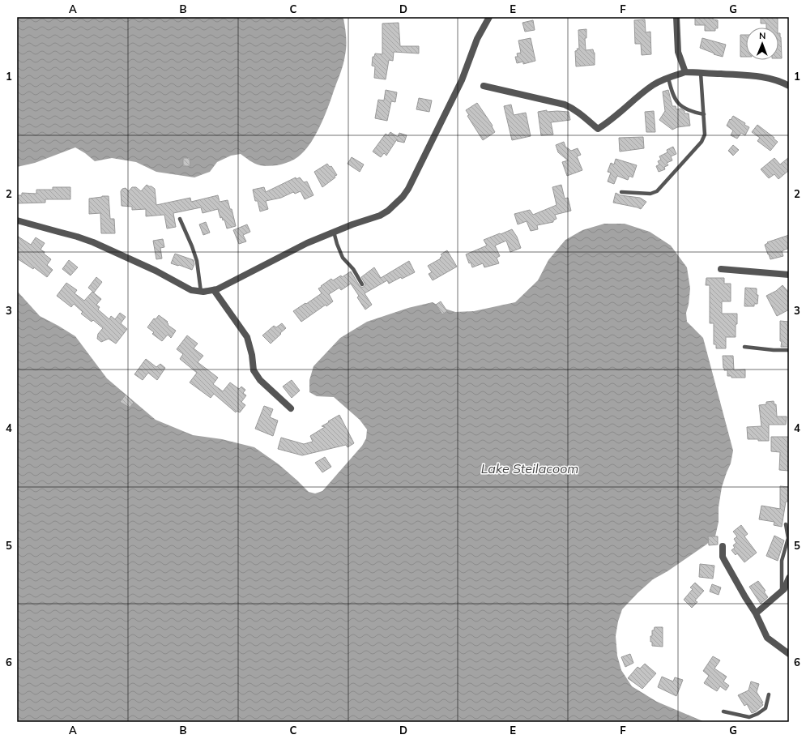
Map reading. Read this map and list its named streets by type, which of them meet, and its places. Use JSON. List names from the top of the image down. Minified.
{"water":["Lake Steilacoom"],"north":"top","grid":{"columns":["A","B","C","D","E","F","G"],"rows":["1","2","3","4","5","6"]}}
